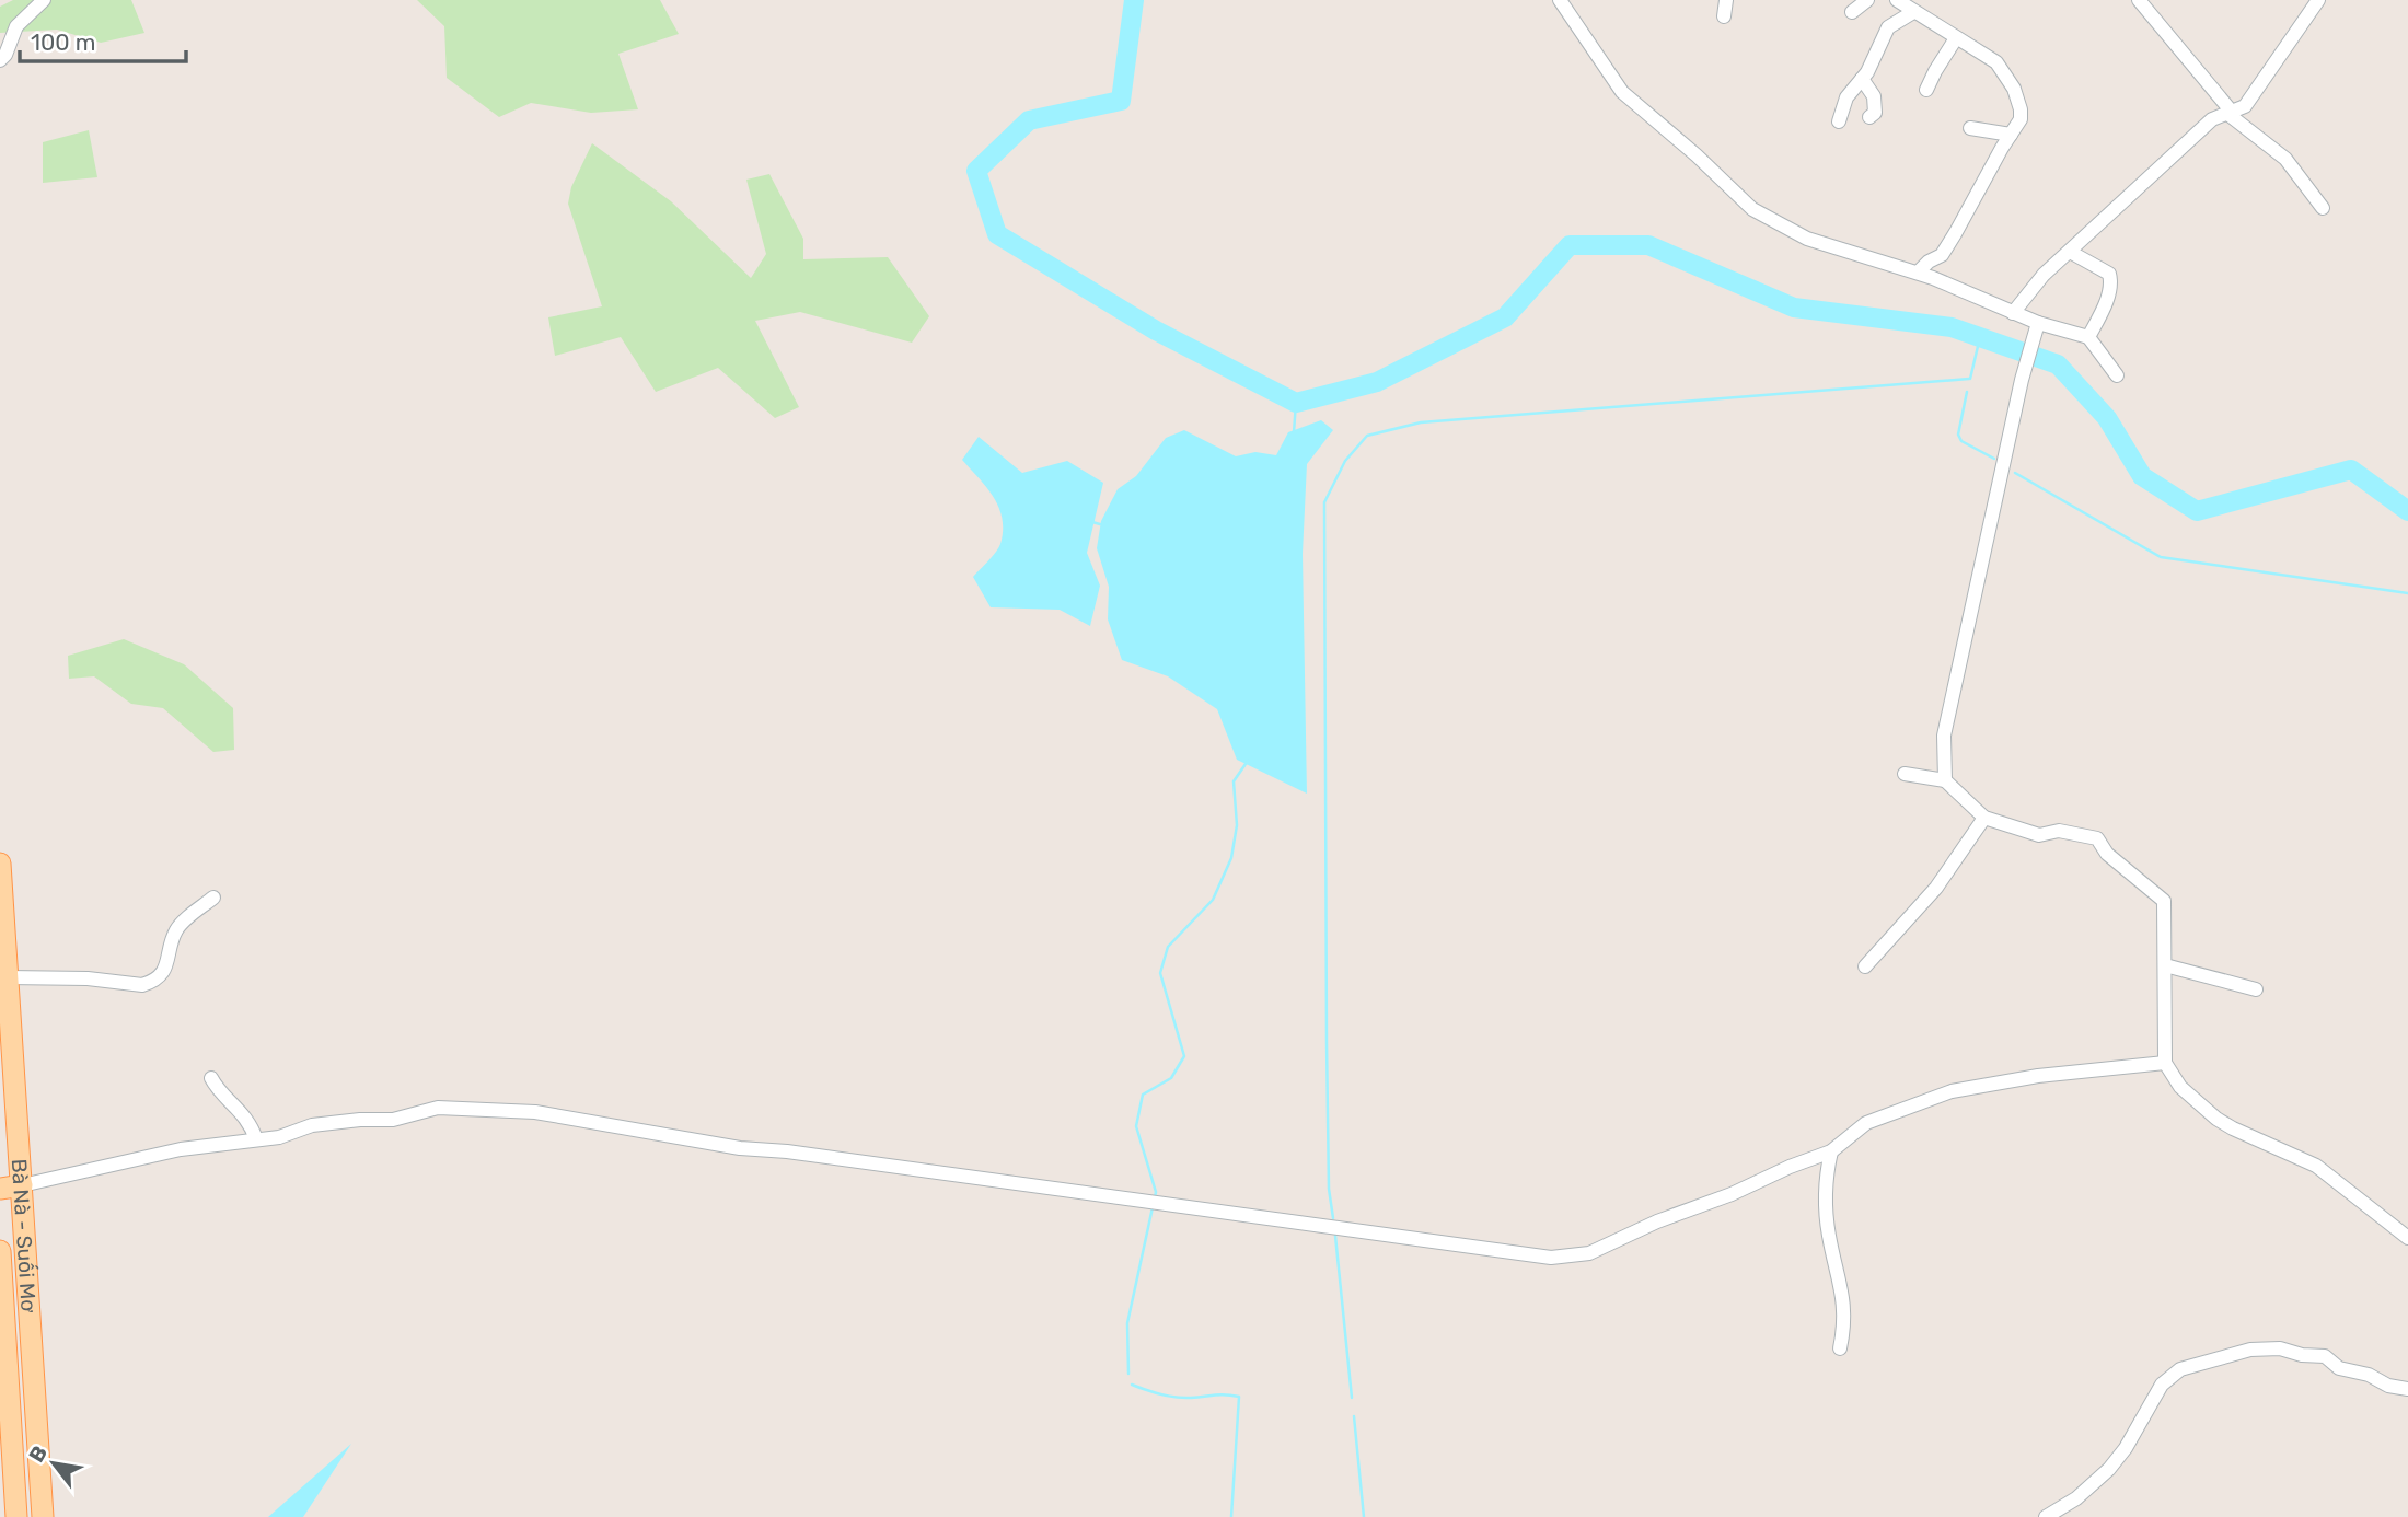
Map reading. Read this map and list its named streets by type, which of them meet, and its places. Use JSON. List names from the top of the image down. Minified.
{"streets":{"main road":["Bà Nà - Suối Mơ"]},"scale_bar":"100 m","north":"top left"}
